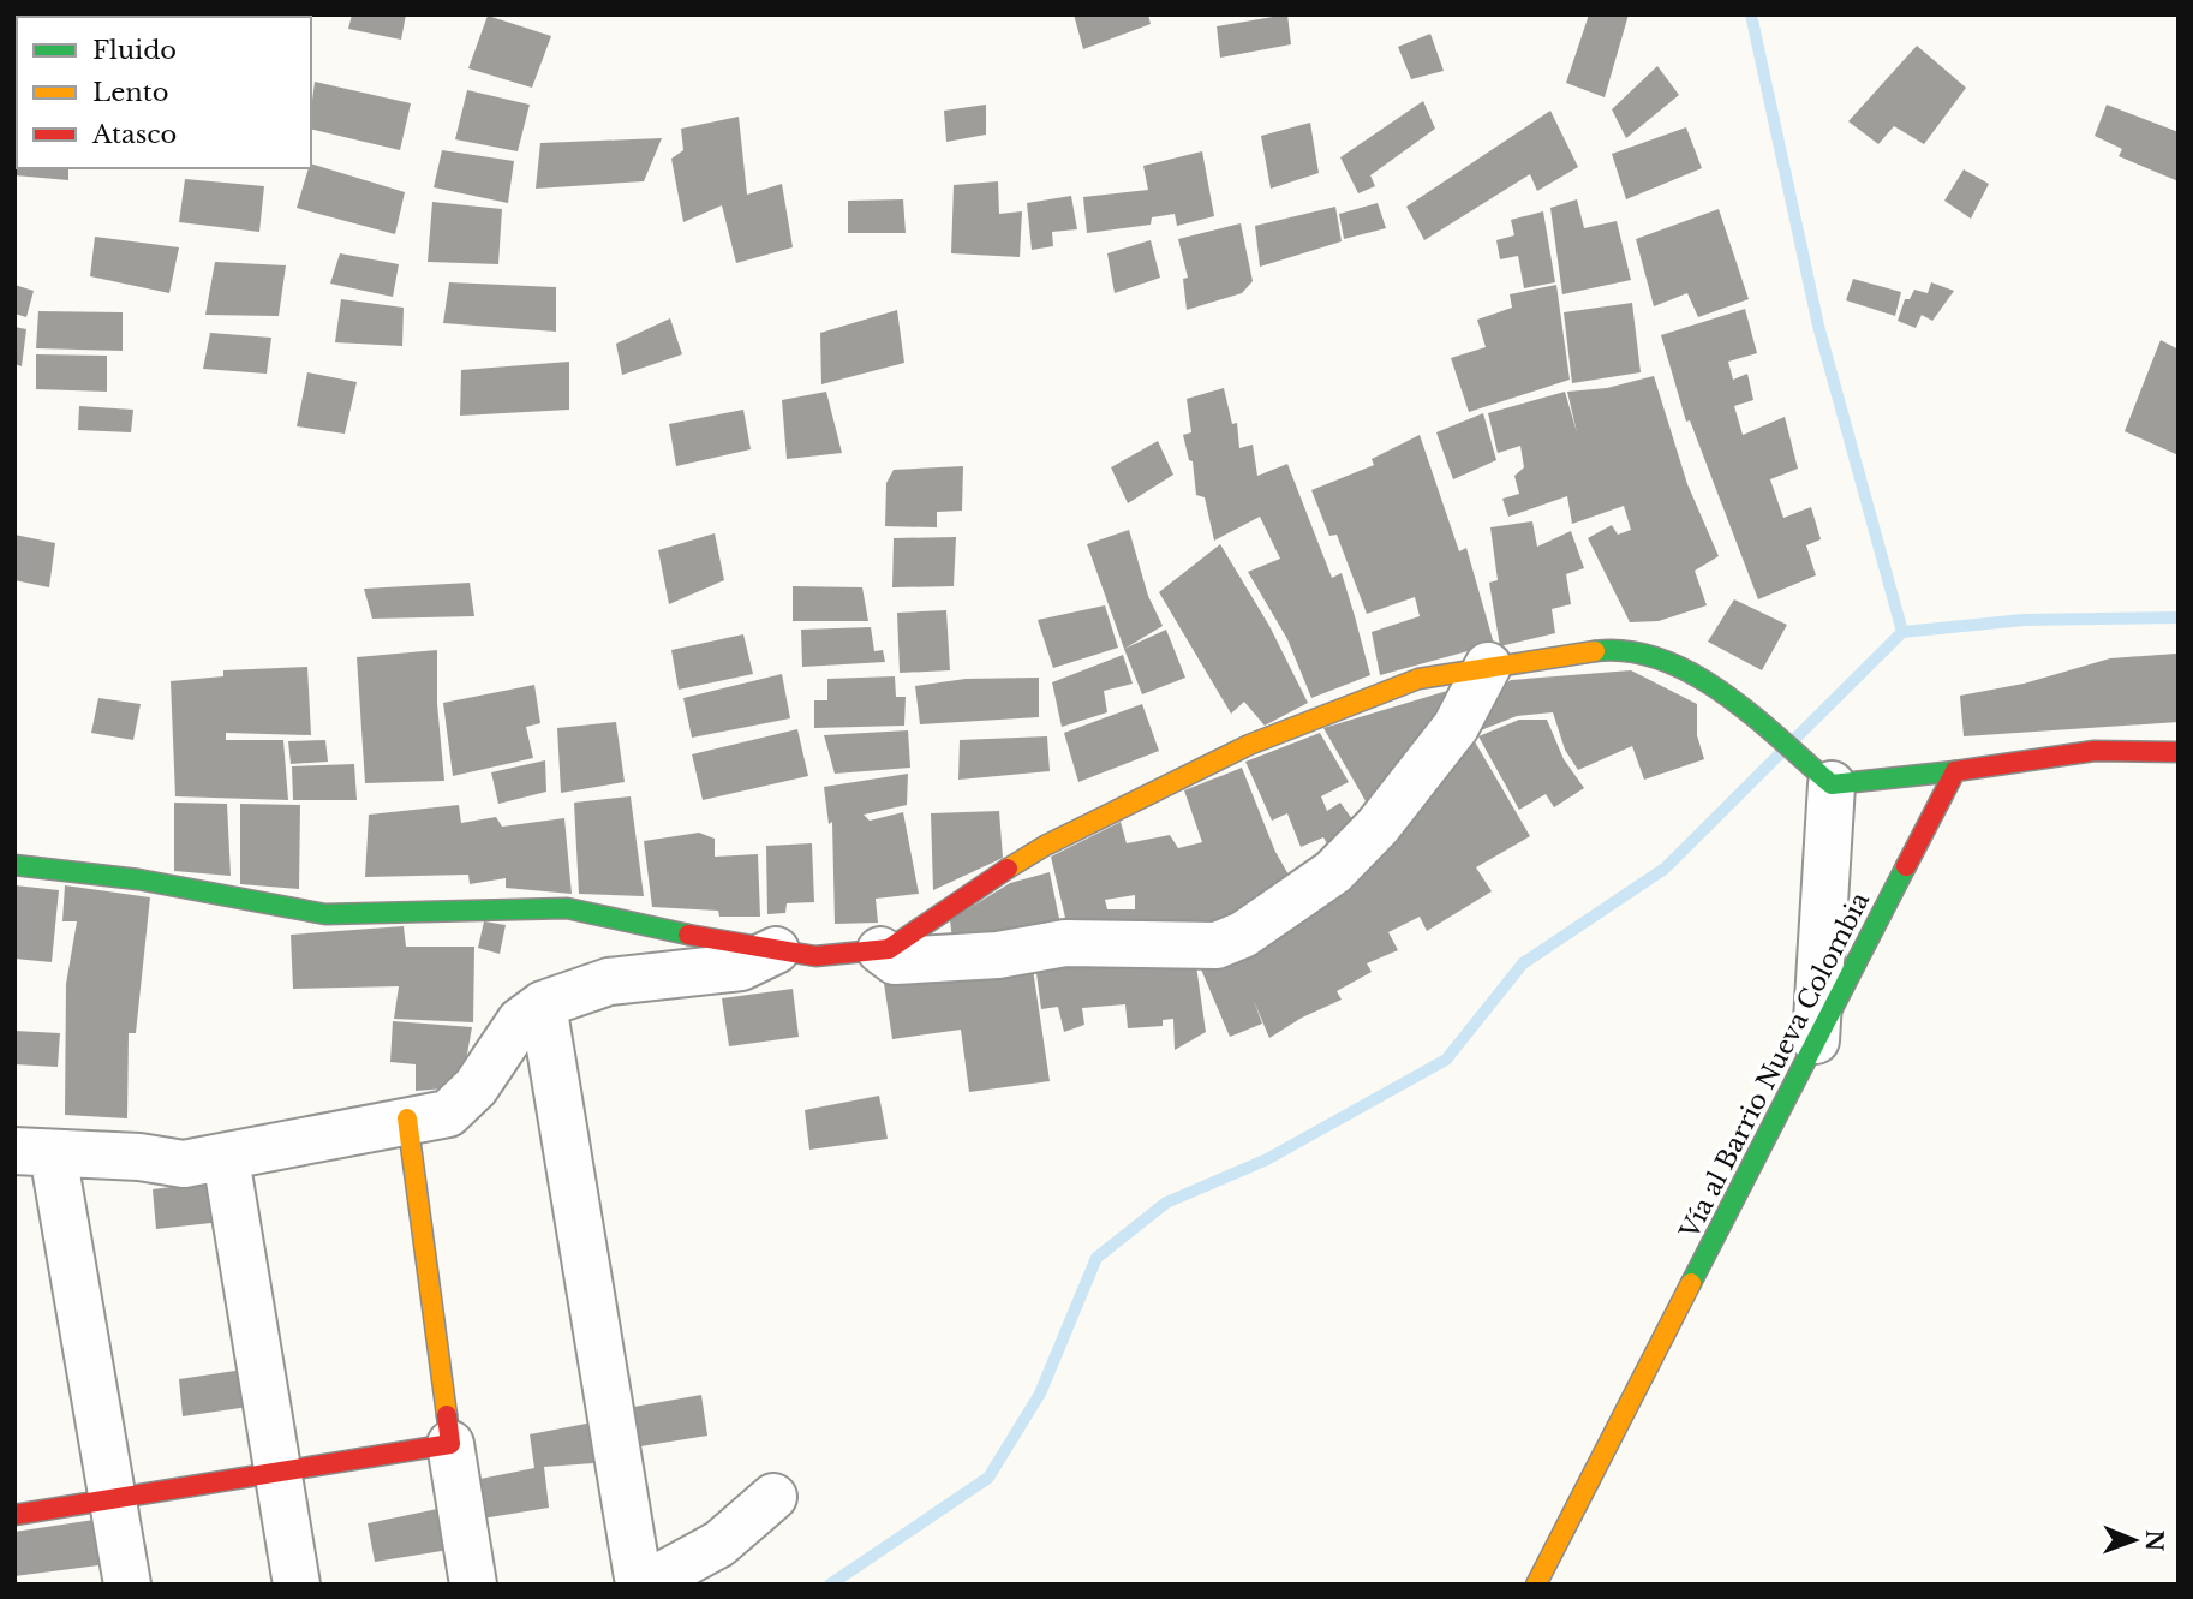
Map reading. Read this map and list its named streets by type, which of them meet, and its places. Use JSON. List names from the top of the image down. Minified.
{"streets":{"street":["Vía al Barrio Nueva Colombia"]},"legend":["Fluido","Lento","Atasco"],"north":"right"}
